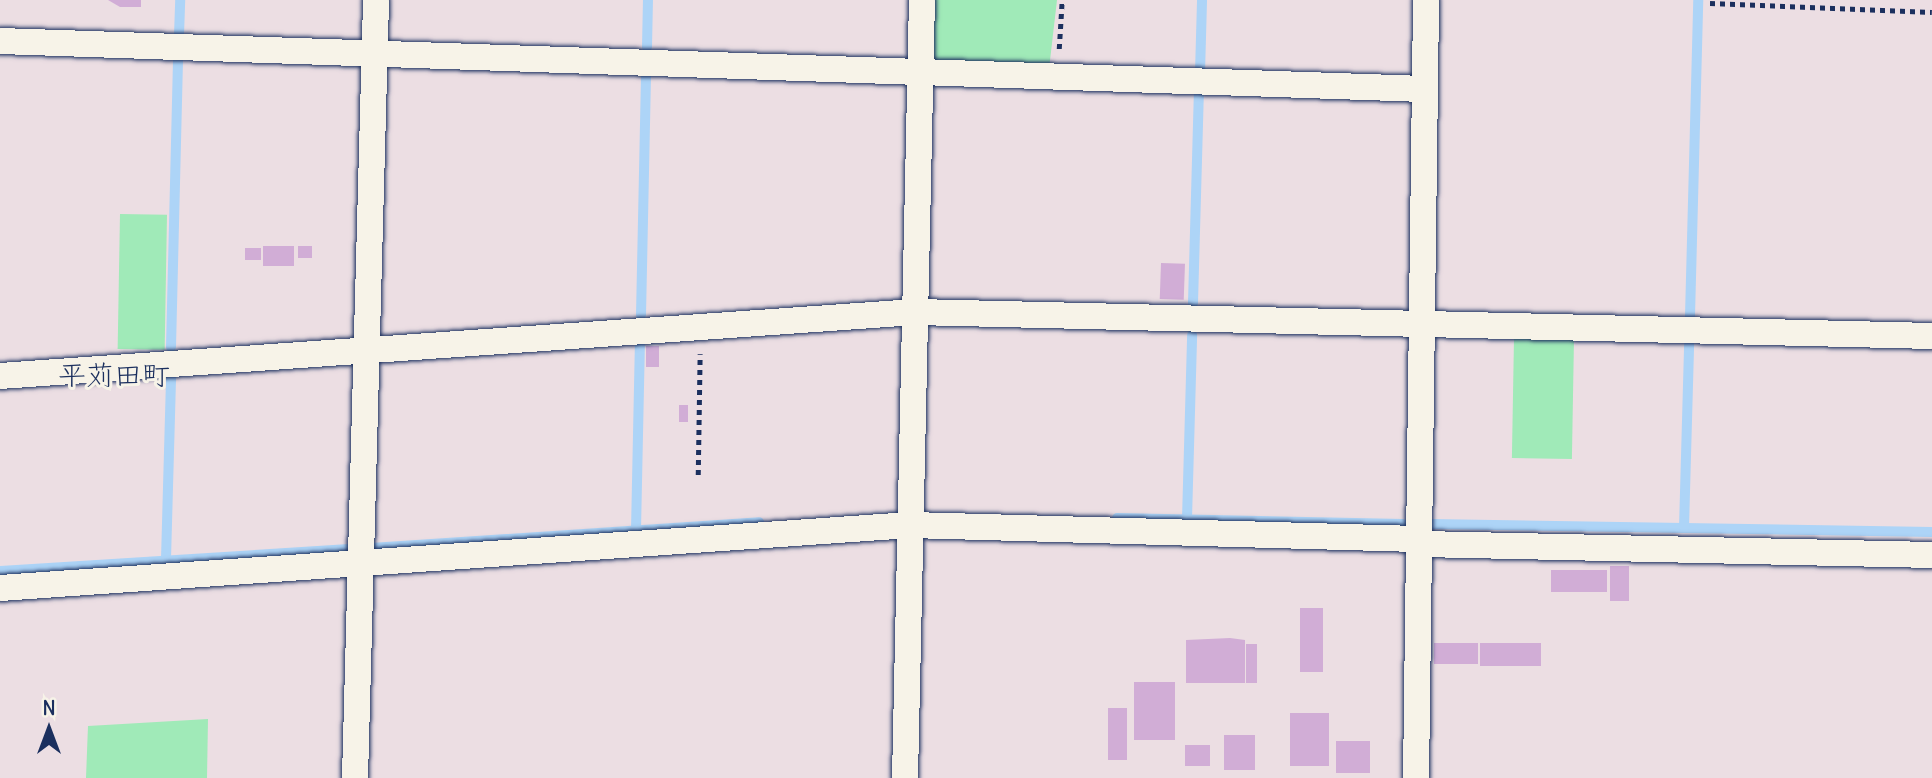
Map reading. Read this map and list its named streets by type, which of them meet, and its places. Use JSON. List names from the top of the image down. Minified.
{"districts":["平苅田町"],"north":"top"}
